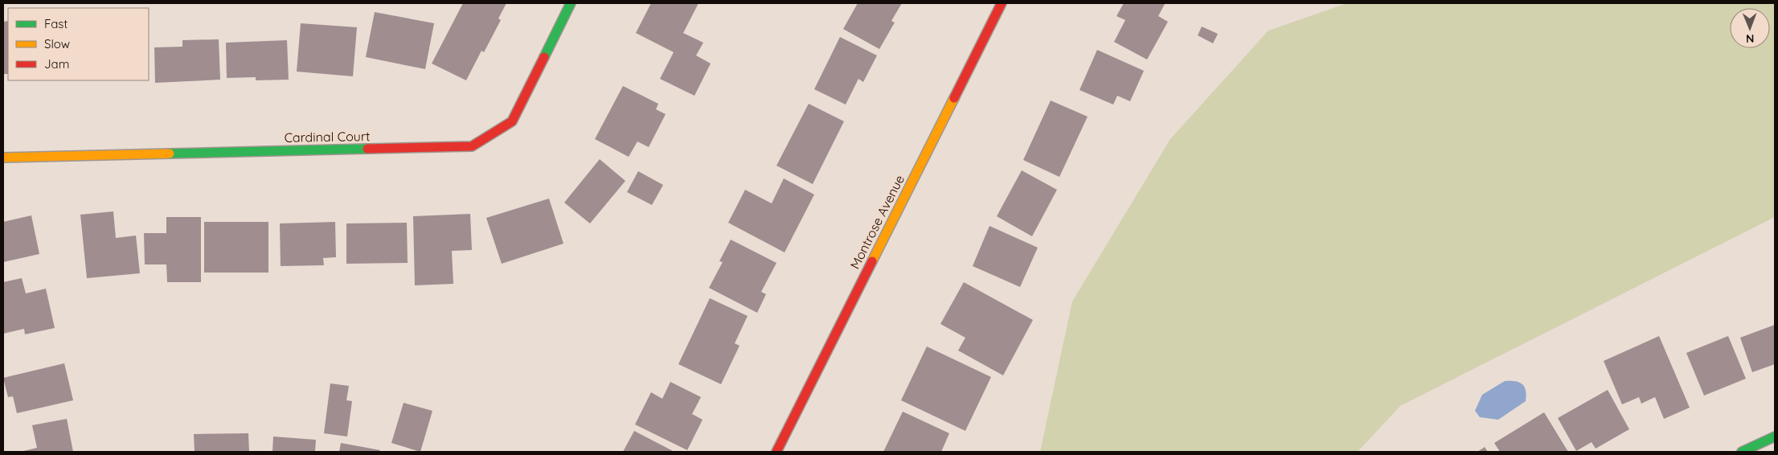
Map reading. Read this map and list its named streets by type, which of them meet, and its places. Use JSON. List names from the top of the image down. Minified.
{"streets":{"street":["Cardinal Court","Montrose Avenue"]},"legend":["Fast","Slow","Jam"],"north":"bottom"}
